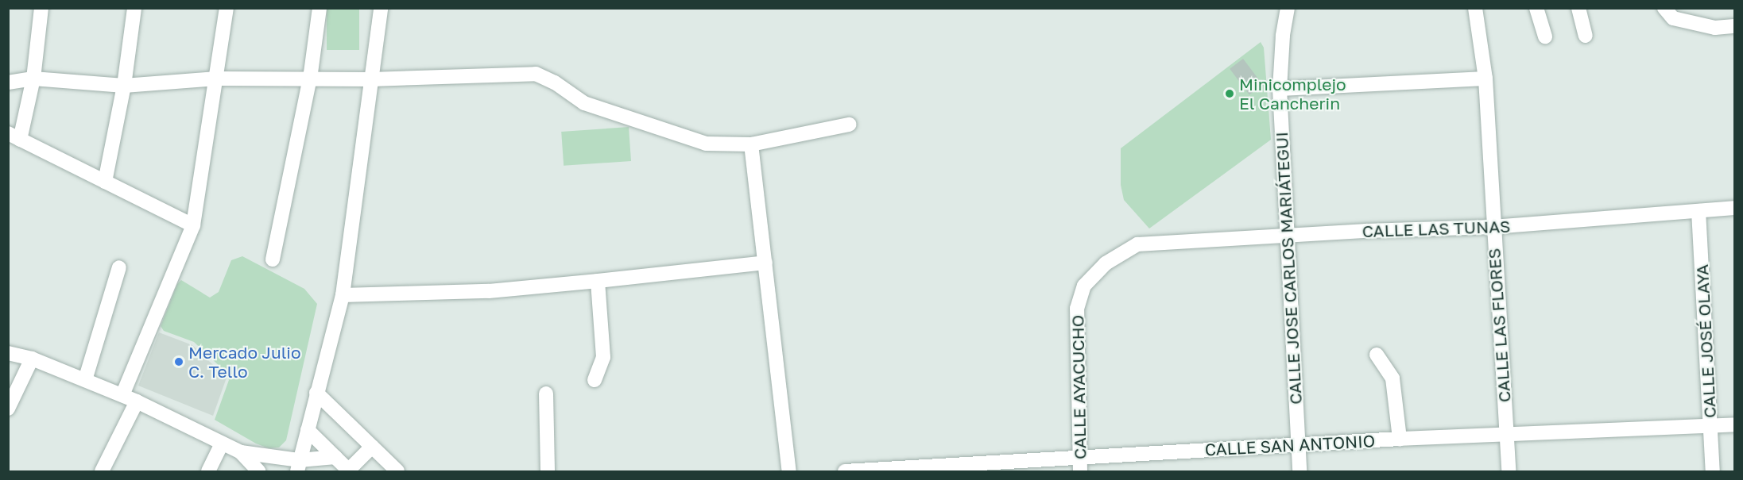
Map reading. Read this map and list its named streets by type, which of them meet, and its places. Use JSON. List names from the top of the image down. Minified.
{"streets":{"street":["CALLE LAS TUNAS","CALLE JOSE CARLOS MARIÁTEGUI","CALLE LAS FLORES","CALLE JOSÉ OLAYA","CALLE AYACUCHO","CALLE SAN ANTONIO"]},"crossings":[["CALLE LAS TUNAS","CALLE JOSE CARLOS MARIÁTEGUI"],["CALLE LAS TUNAS","CALLE LAS FLORES"],["CALLE LAS TUNAS","CALLE JOSÉ OLAYA"],["CALLE LAS TUNAS","CALLE AYACUCHO"],["CALLE JOSE CARLOS MARIÁTEGUI","CALLE SAN ANTONIO"],["CALLE LAS FLORES","CALLE SAN ANTONIO"],["CALLE JOSÉ OLAYA","CALLE SAN ANTONIO"],["CALLE AYACUCHO","CALLE SAN ANTONIO"]],"places":["Minicomplejo El Cancherin","Mercado Julio C. Tello"]}
